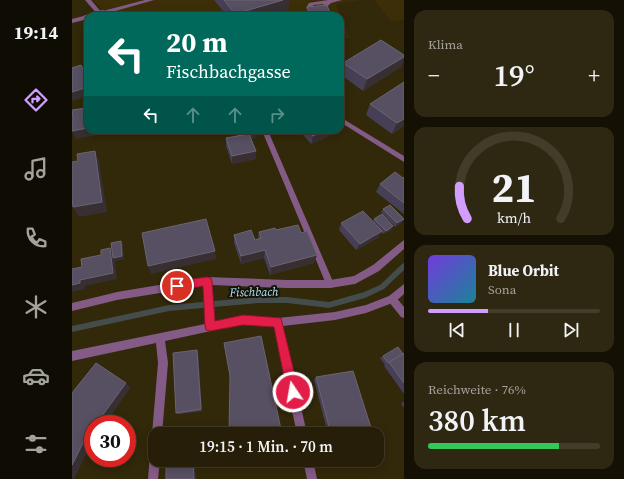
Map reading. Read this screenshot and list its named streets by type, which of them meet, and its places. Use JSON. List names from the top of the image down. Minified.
{"water":["Fischbach"],"page":{"tabs":"19:14","tile":["Klima",["Reichweite · 76%","380 km"]],"turn":["20 m","Fischbachgasse"],"heat":["−","19°","+"],"song":["Blue Orbit","Sona"],"limit":"30","trip":"19:15 · 1 Min. · 70 m","gauge":["21","km/h"]}}
